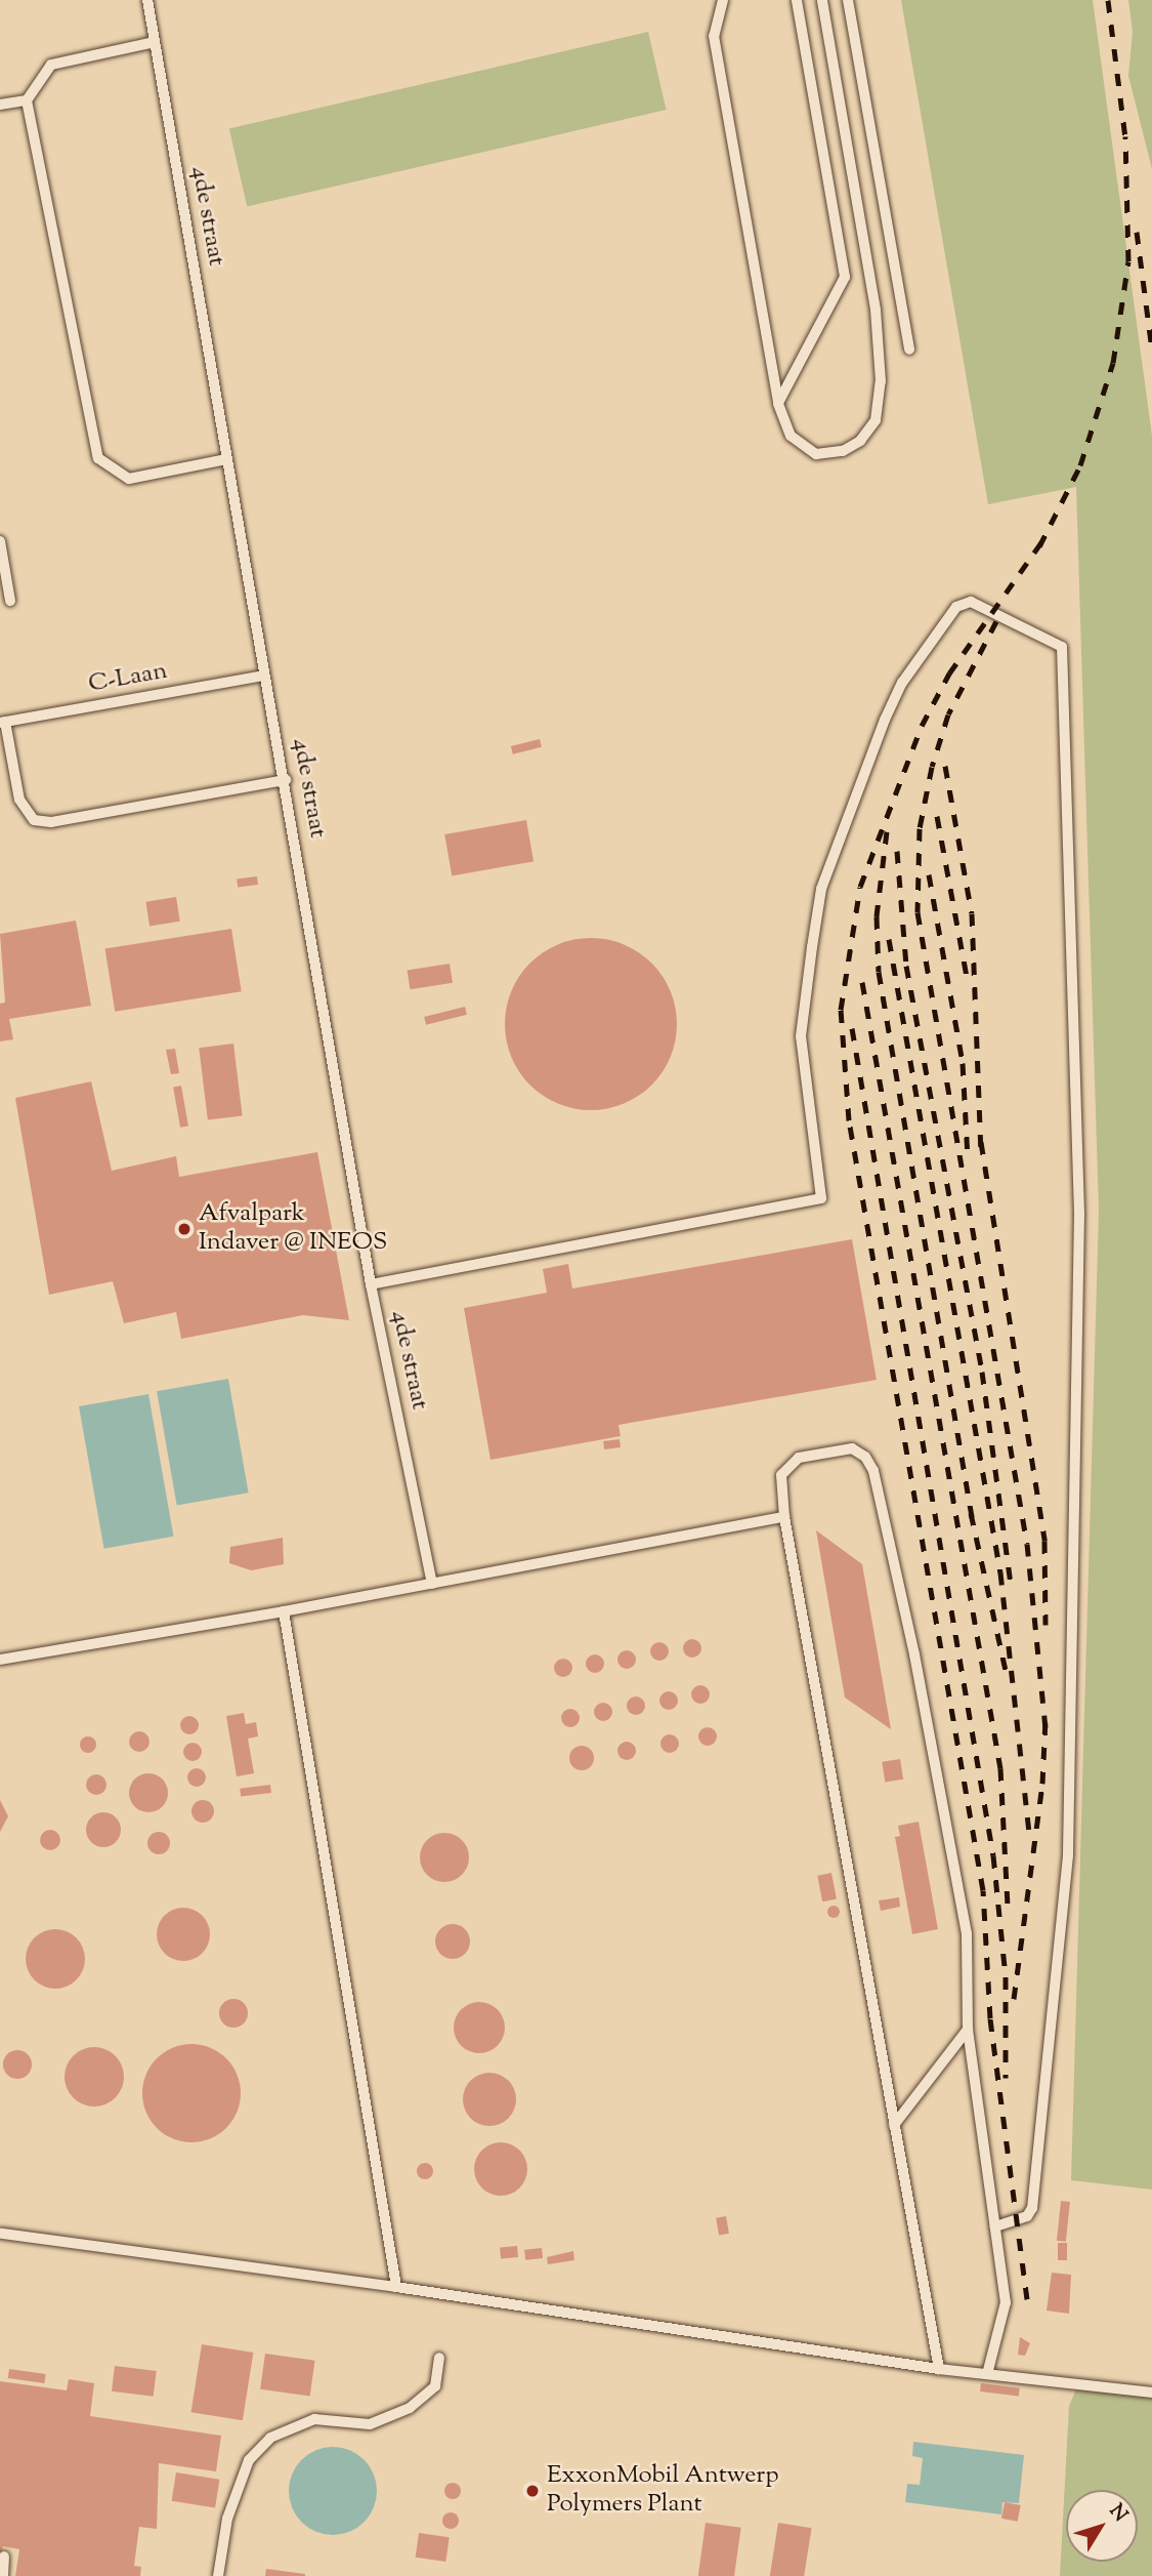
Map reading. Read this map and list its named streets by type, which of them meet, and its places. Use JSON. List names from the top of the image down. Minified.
{"streets":{"lane":["4de straat","C-Laan"]},"crossings":[["4de straat","C-Laan"]],"places":["Afvalpark Indaver @ INEOS","ExxonMobil Antwerp Polymers Plant"],"north":"top right"}
